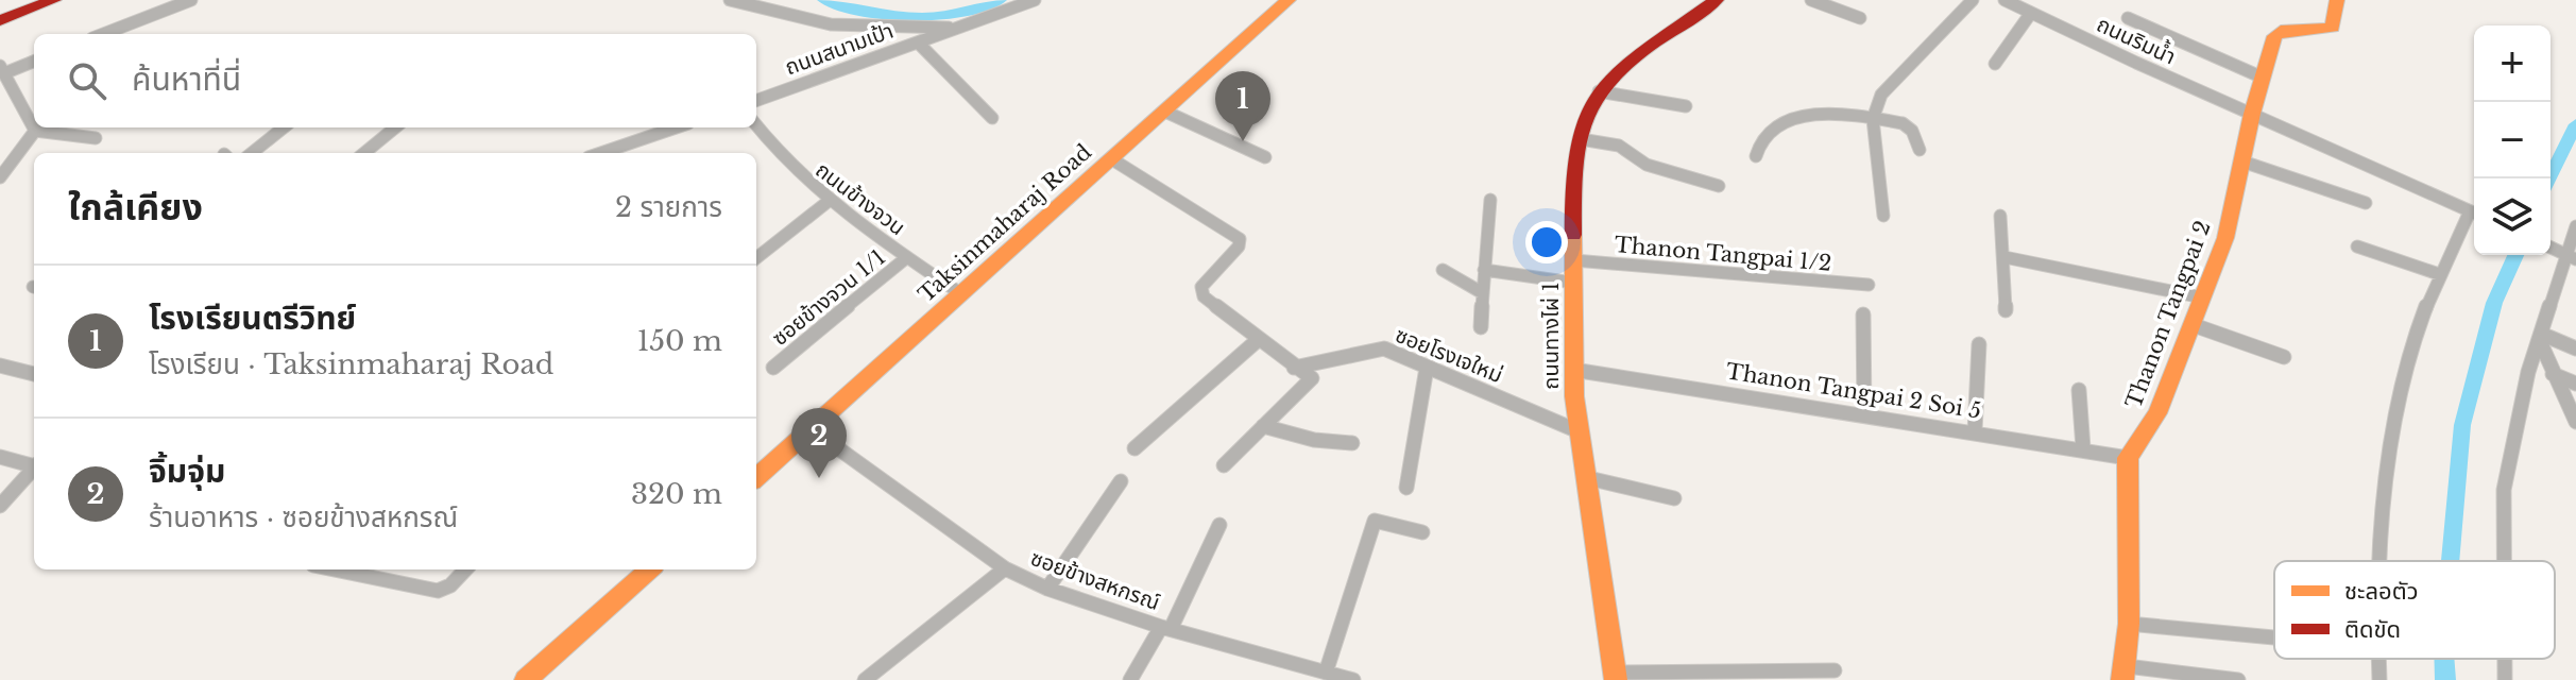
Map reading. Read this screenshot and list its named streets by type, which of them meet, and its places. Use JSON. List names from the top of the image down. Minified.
{"streets":{"street":["ถนนริมน้ำ","ถนนสนามเป้า","ถนนข้างจวน","Taksinmaharaj Road","Thanon Tangpai 1/2","ซอยข้างจวน 1/1","Thanon Tangpai 2","ถนนทางไผ่ 1","ซอยโรงเจใหม่","Thanon Tangpai 2 Soi 5","ซอยข้างสหกรณ์"]},"crossings":[["ถนนริมน้ำ","Thanon Tangpai 2"],["ถนนข้างจวน","Taksinmaharaj Road"],["ถนนข้างจวน","ซอยข้างจวน 1/1"],["Taksinmaharaj Road","ซอยข้างสหกรณ์"],["Thanon Tangpai 1/2","ถนนทางไผ่ 1"],["Thanon Tangpai 2","Thanon Tangpai 2 Soi 5"],["ถนนทางไผ่ 1","ซอยโรงเจใหม่"],["ถนนทางไผ่ 1","Thanon Tangpai 2 Soi 5"]],"legend":["ชะลอตัว","ติดขัด"],"page":{"map_buttons":["+","−"],"search":"ค้นหาที่นี่","pins":["1","2"],"heading":["ใกล้เคียง","2 รายการ"],"list":[{"mark":"1","name":"โรงเรียนตรีวิทย์","note":"โรงเรียน · Taksinmaharaj Road","value":"150 m"},{"mark":"2","name":"จิ้มจุ่ม","note":"ร้านอาหาร · ซอยข้างสหกรณ์","value":"320 m"}]}}
